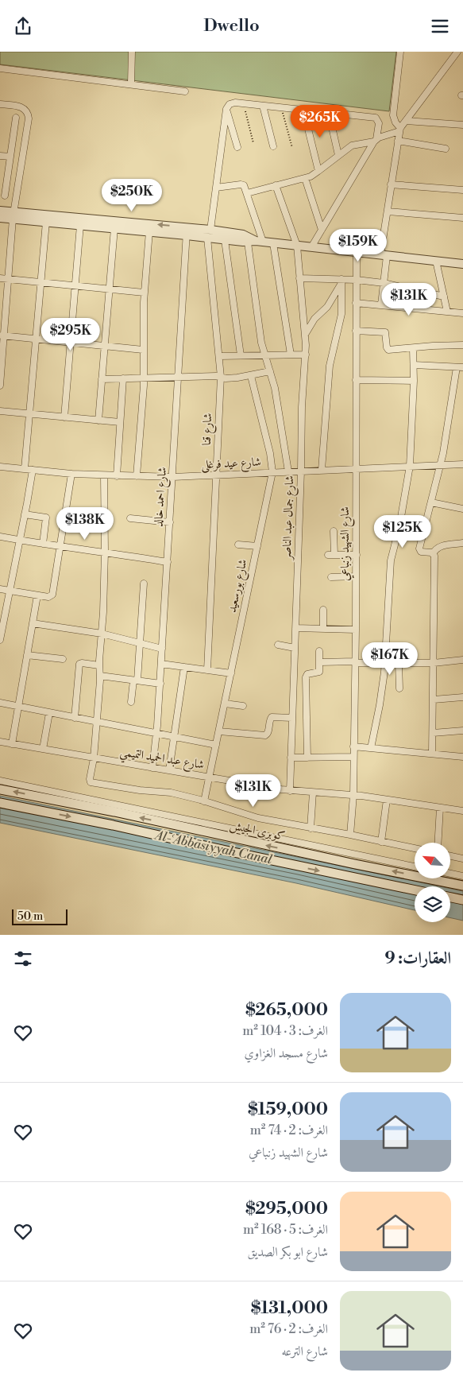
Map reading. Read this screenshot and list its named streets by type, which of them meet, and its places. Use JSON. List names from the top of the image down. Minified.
{"streets":{"main road":["كوبرى الجيش"],"street":["شارع قنا","شارع عيد فرغلى","شارع احمد خالد","شارع جمال عبد الناصر","شارع الشهيد زنباعي","شارع بورسعيد","شارع عبد الحميد التميمي"]},"crossings":[["شارع قنا","شارع عيد فرغلى"],["شارع عيد فرغلى","شارع احمد خالد"],["شارع عيد فرغلى","شارع جمال عبد الناصر"],["شارع عيد فرغلى","شارع الشهيد زنباعي"],["شارع عيد فرغلى","شارع بورسعيد"],["شارع احمد خالد","شارع عبد الحميد التميمي"],["شارع جمال عبد الناصر","شارع عبد الحميد التميمي"],["شارع الشهيد زنباعي","شارع عبد الحميد التميمي"],["شارع بورسعيد","شارع عبد الحميد التميمي"]],"water":["Al-ʿAbbāsiyyah Canal"],"scale_bar":"50 m","north":"top left","page":{"header":"Dwello","price":["$265K","$250K","$159K","$131K","$295K","$138K","$125K","$167K","$131K"],"scale":"50 m","heading":"العقارات: 9","list":[{"name":"$265,000","note":"الغرف: 3 · 104 m² · شارع مسجد الغزاوي"},{"name":"$159,000","note":"الغرف: 2 · 74 m² · شارع الشهيد زنباعي"},{"name":"$295,000","note":"الغرف: 5 · 168 m² · شارع ابو بكر الصديق"},{"name":"$131,000","note":"الغرف: 2 · 76 m² · شارع الترعه"}]}}
